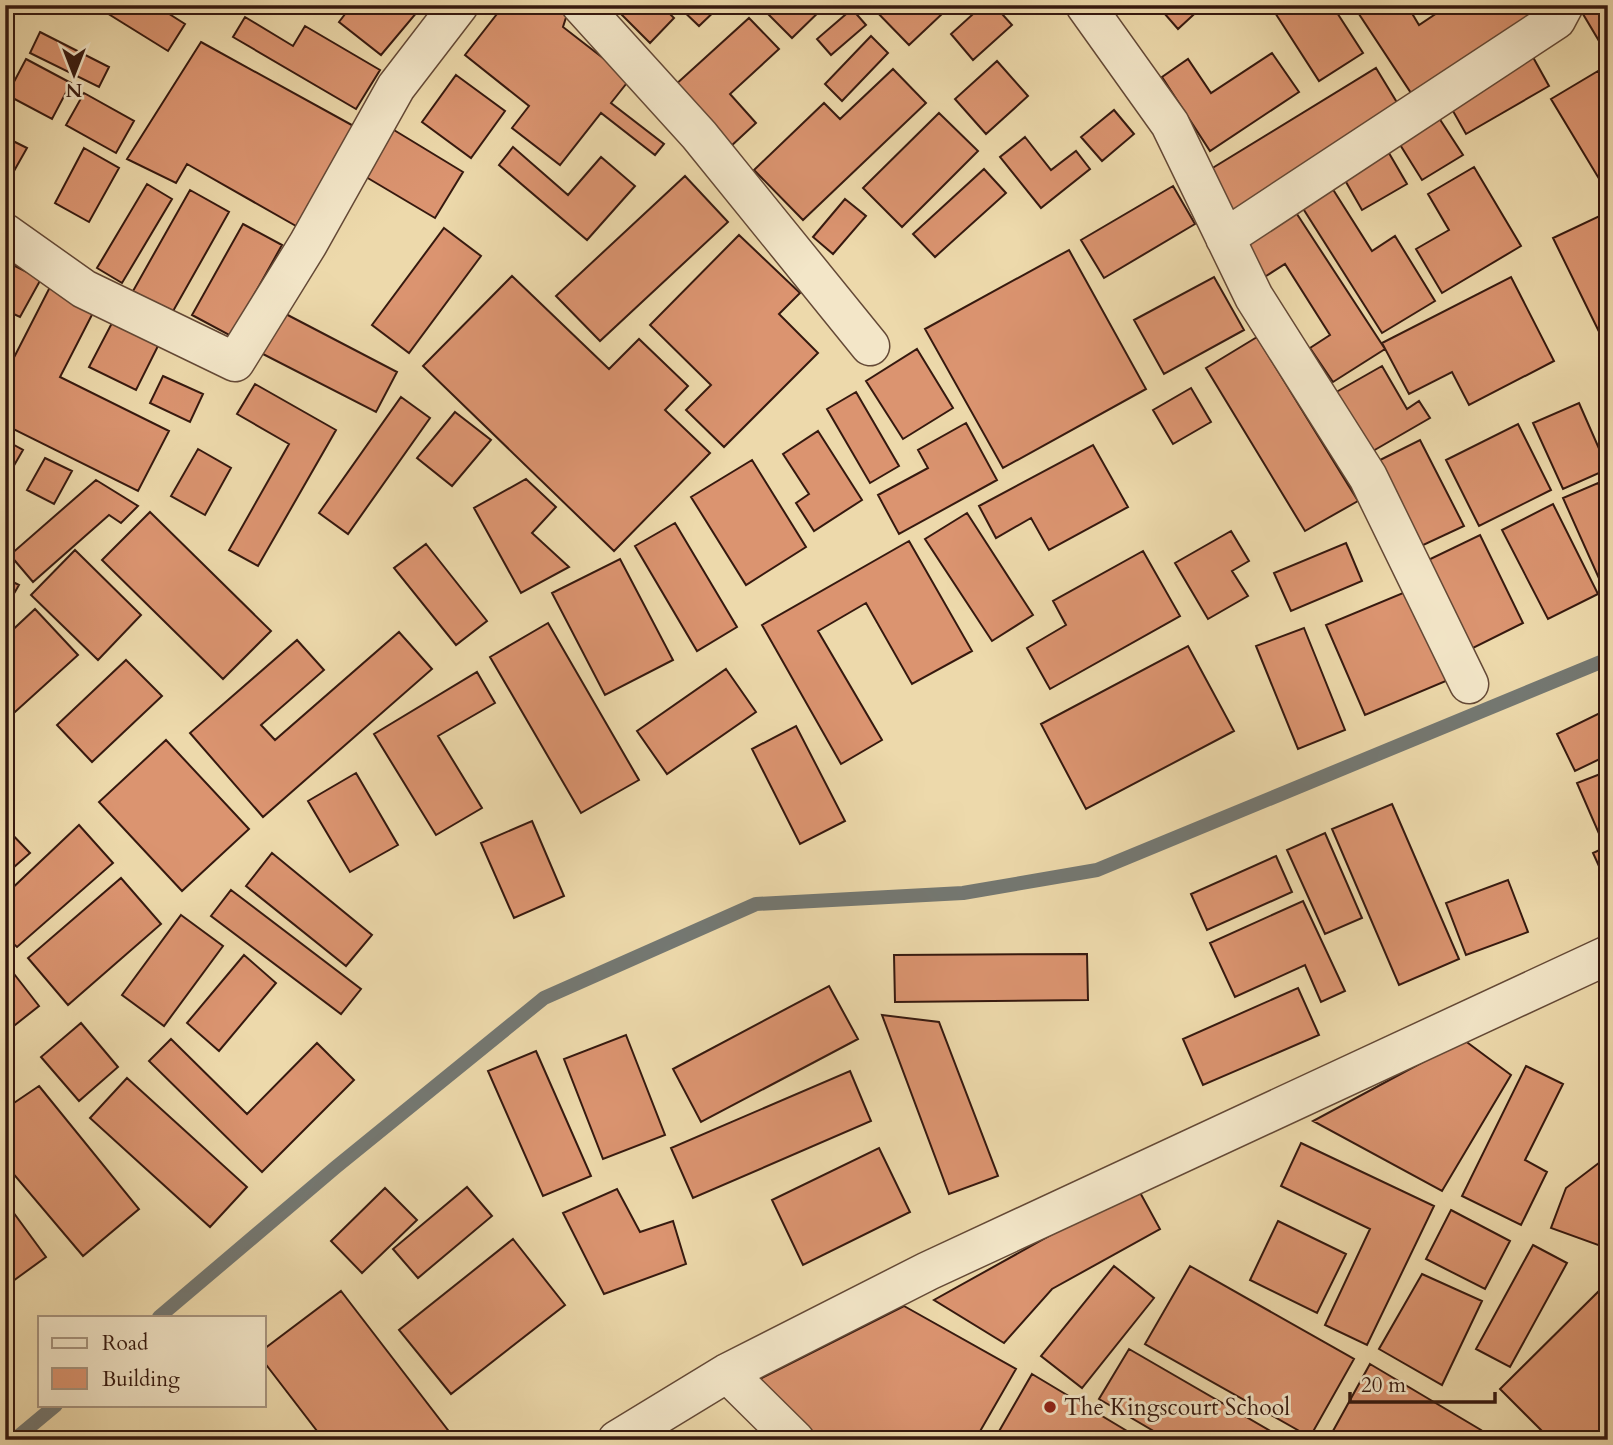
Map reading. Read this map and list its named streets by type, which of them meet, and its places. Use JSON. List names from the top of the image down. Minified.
{"places":["The Kingscourt School"],"legend":["Road","Building"],"scale_bar":"20 m","north":"bottom"}
